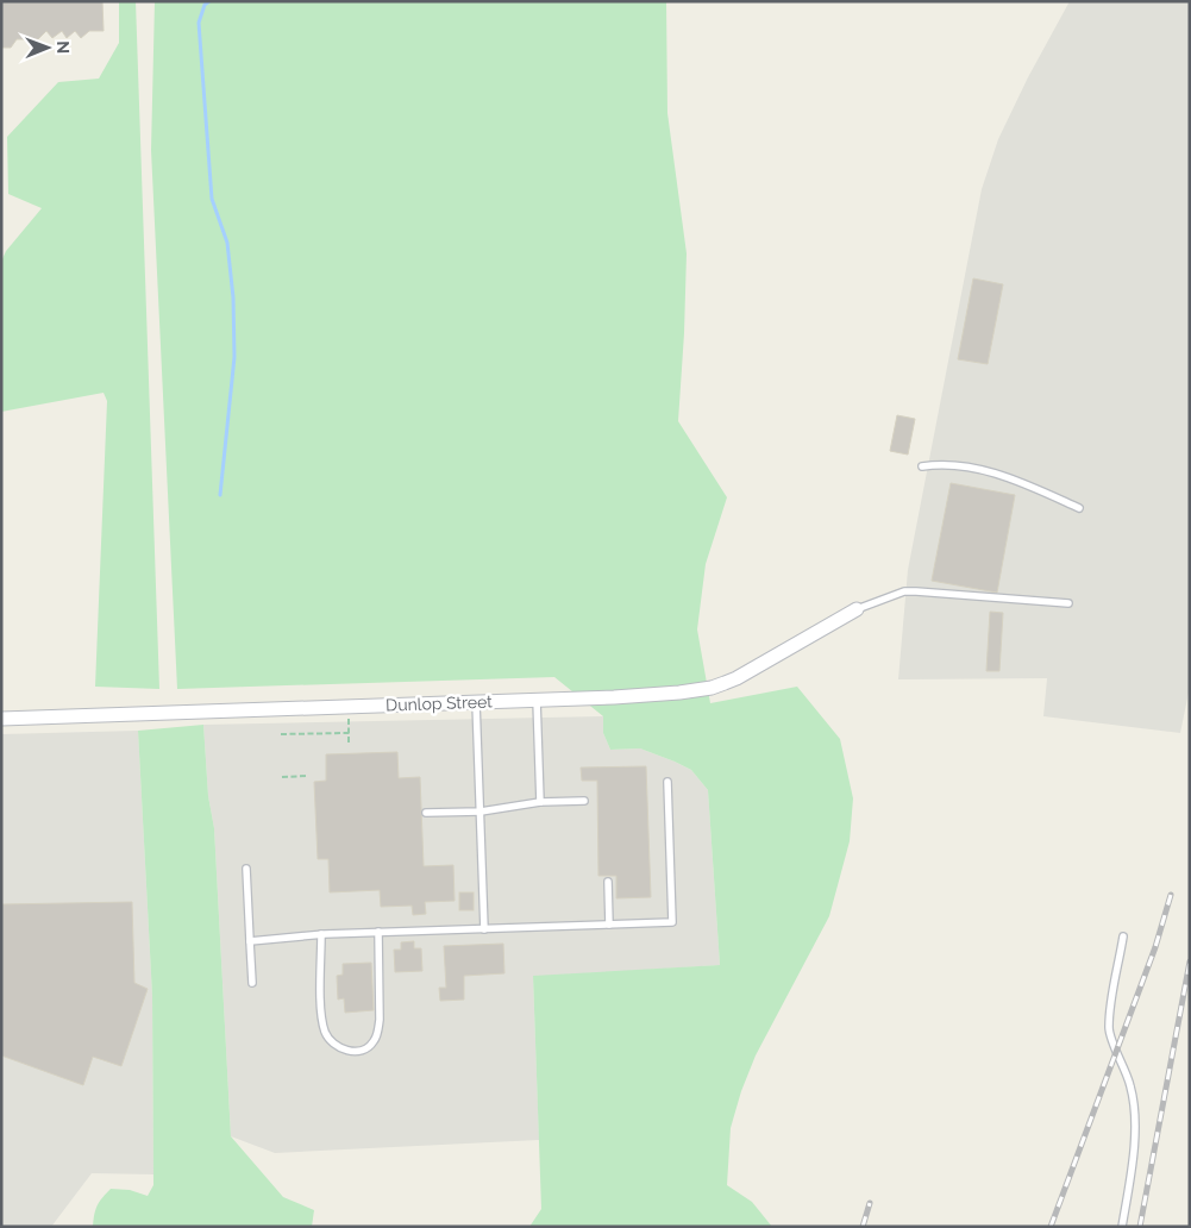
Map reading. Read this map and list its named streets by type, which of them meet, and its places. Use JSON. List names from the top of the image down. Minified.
{"streets":{"street":["Dunlop Street"]},"north":"right"}
